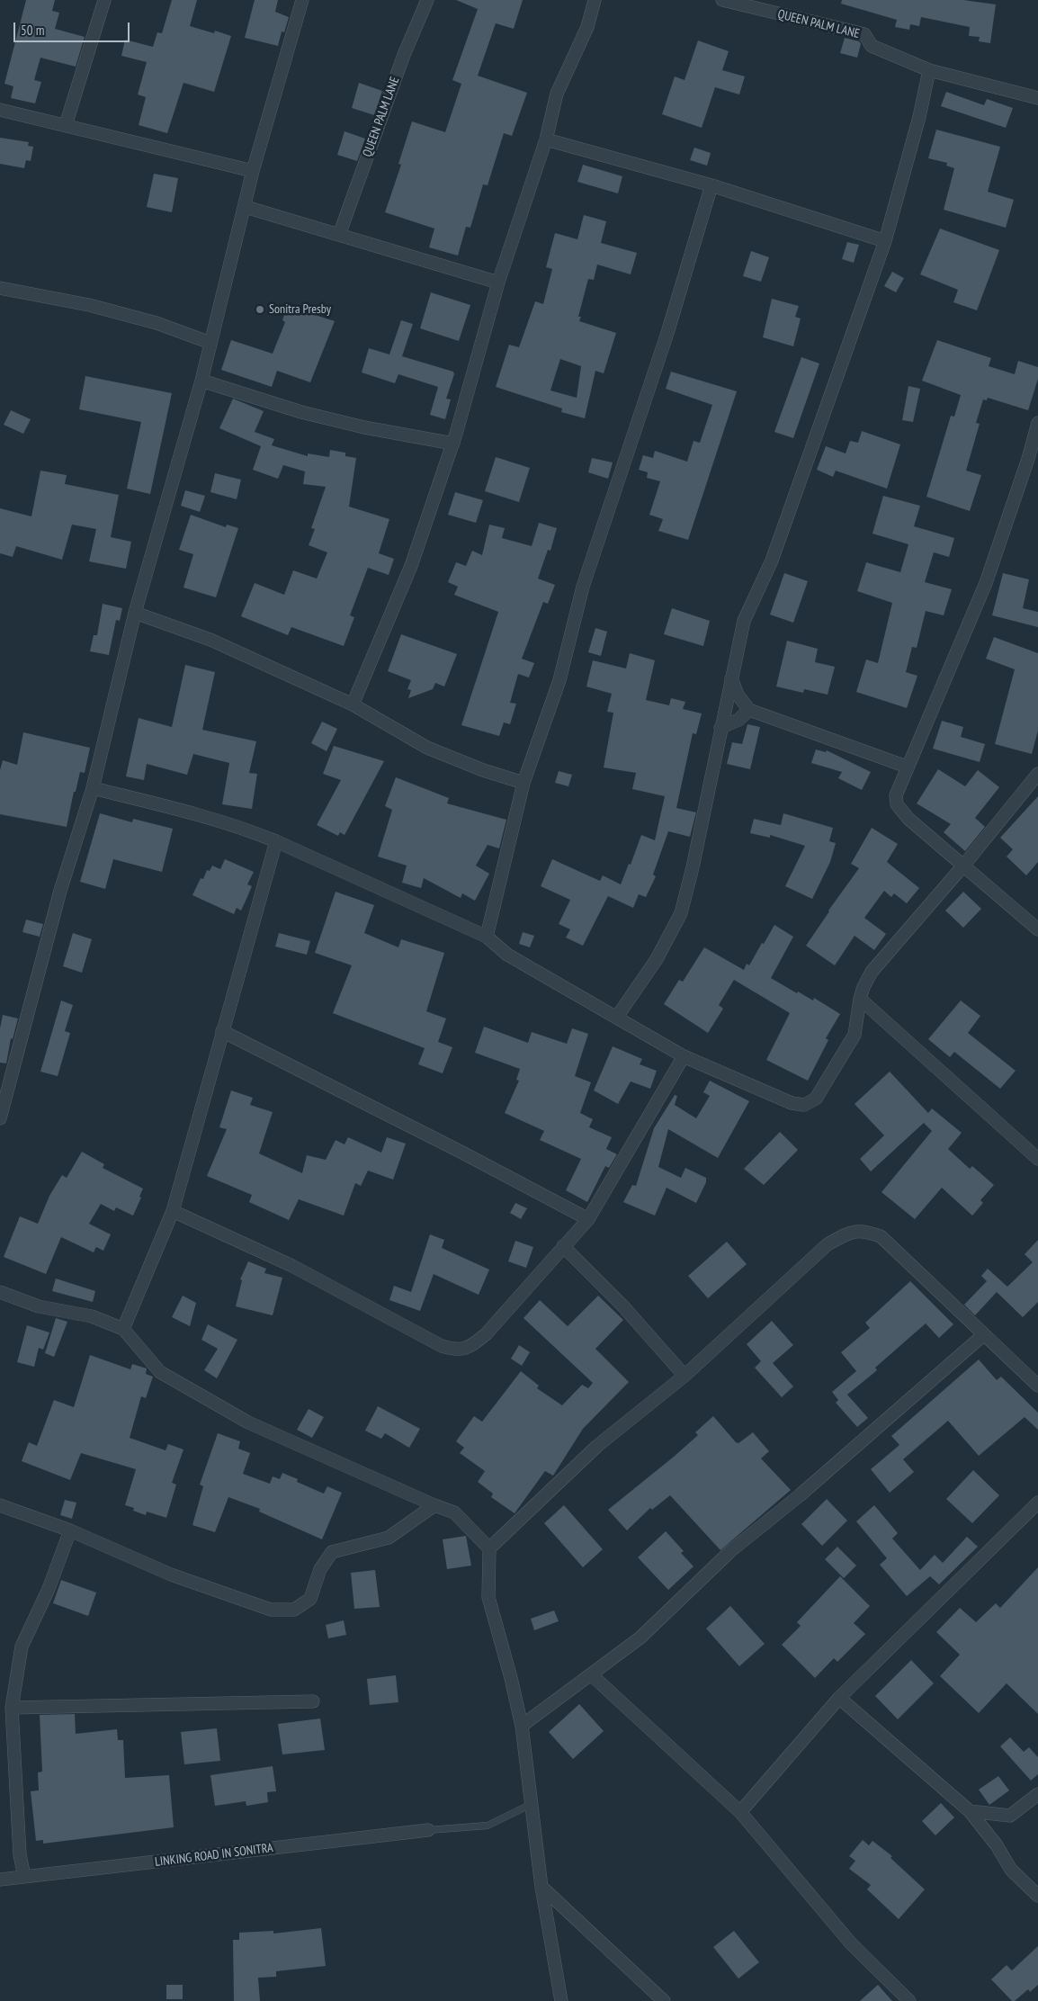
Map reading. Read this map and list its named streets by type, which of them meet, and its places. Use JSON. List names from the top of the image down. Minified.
{"streets":{"street":["QUEEN PALM LANE","LINKING ROAD IN SONITRA"]},"places":["Sonitra Presby"],"scale_bar":"50 m"}
